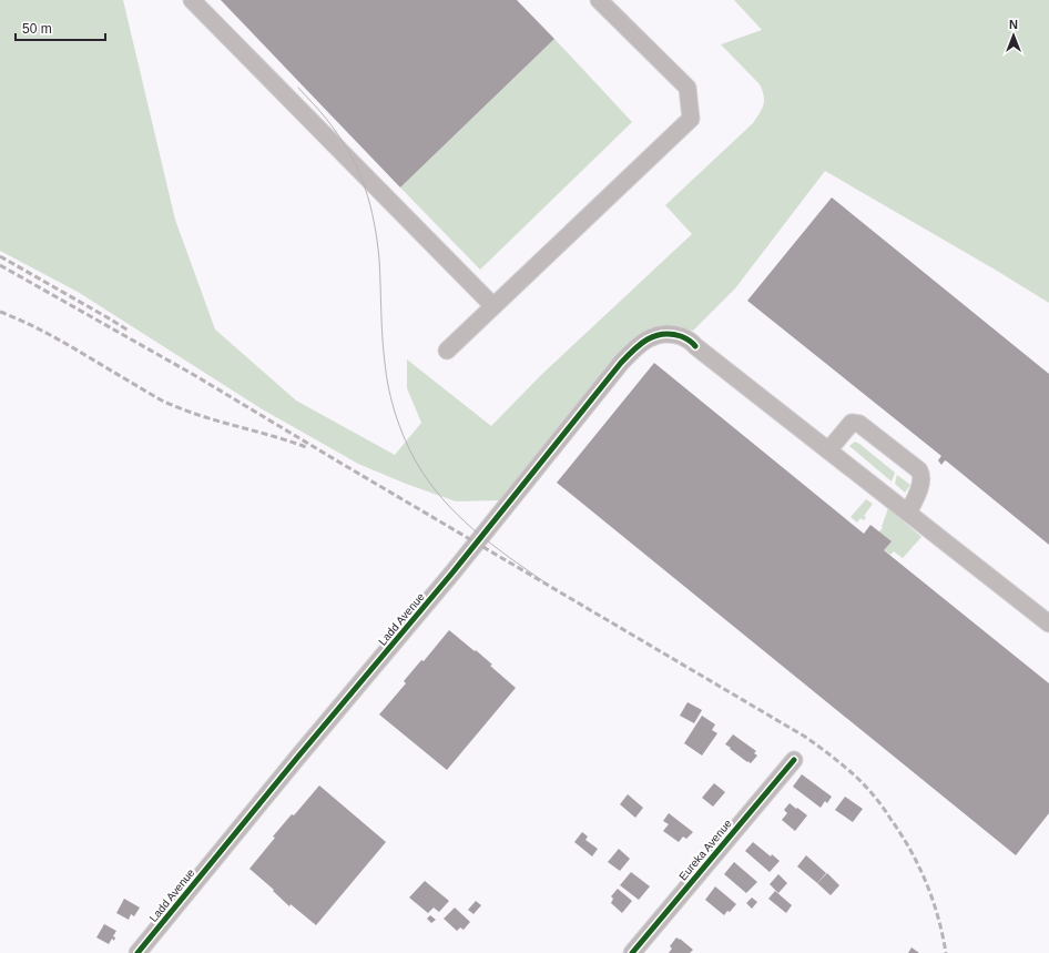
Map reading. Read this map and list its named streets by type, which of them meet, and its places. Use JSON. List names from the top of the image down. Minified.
{"streets":{"street":["Ladd Avenue","Eureka Avenue"]},"scale_bar":"50 m","north":"top"}
